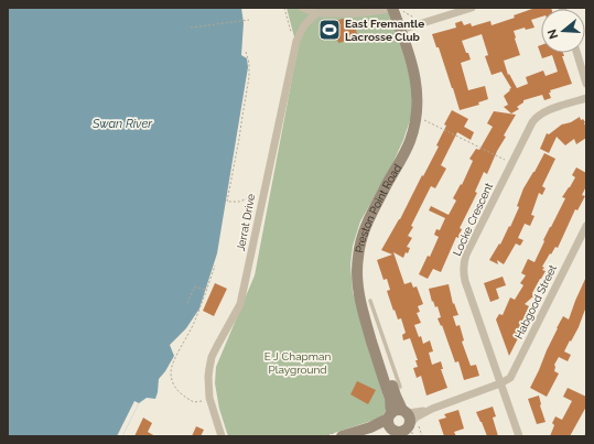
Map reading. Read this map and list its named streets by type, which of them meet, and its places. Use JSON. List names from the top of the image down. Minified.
{"streets":{"main road":["Preston Point Road"],"street":["Locke Crescent","Jerrat Drive","Habgood Street"]},"crossings":[["Locke Crescent","Habgood Street"]],"water":["Swan River"],"parks":["E J Chapman Playground"],"places":{"sports":["East Fremantle Lacrosse Club"]},"north":"left"}
